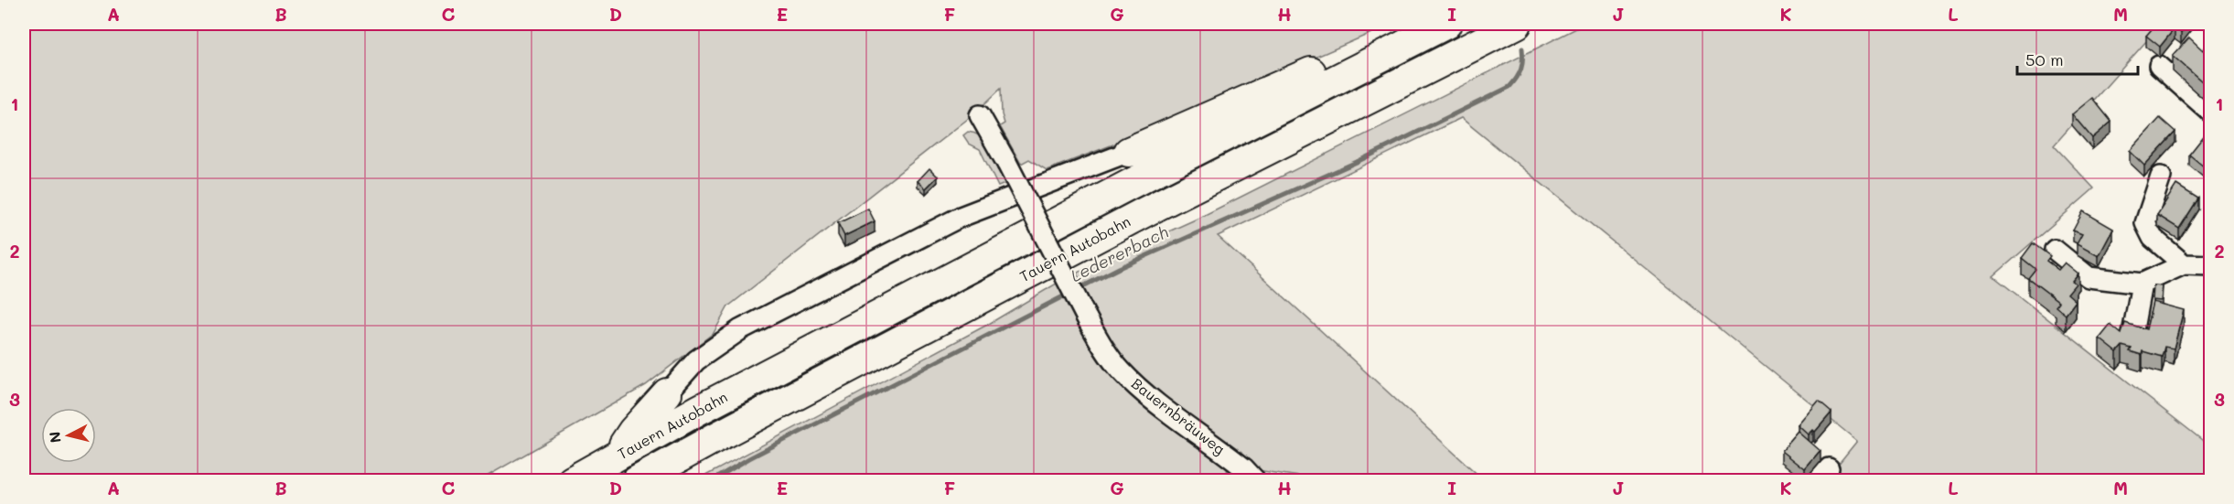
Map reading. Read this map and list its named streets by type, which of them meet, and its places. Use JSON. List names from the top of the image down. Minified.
{"streets":{"highway":["Tauern Autobahn"],"street":["Bauernbräuweg"]},"water":["Ledererbach"],"scale_bar":"50 m","north":"left","grid":{"columns":["A","B","C","D","E","F","G","H","I","J","K","L","M"],"rows":["1","2","3"]}}
